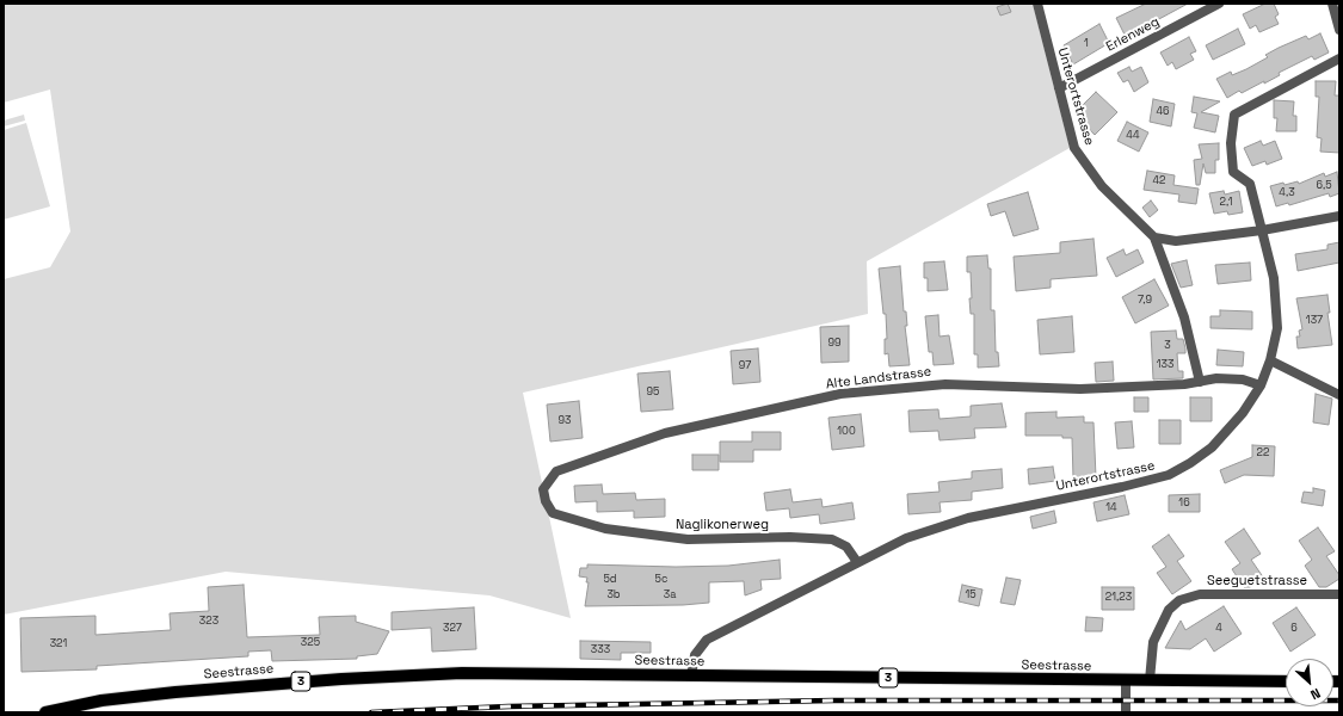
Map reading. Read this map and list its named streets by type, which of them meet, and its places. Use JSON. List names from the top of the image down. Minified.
{"streets":{"main road":["Seestrasse","3"],"street":["Erlenweg","Unterortstrasse","Alte Landstrasse","Naglikonerweg","Seeguetstrasse"]},"crossings":[["Erlenweg","Unterortstrasse"],["Unterortstrasse","Alte Landstrasse"],["Unterortstrasse","Naglikonerweg"],["Unterortstrasse","Seestrasse"],["Alte Landstrasse","Naglikonerweg"],["Seeguetstrasse","Seestrasse"]],"house_numbers":["1","46","44","42","6,5","4,3","2,1","7,9","137","99","3","133","97","95","93","100","22","16","14","5d","5c","3b","3a","15","21,23","323","327","4","6","325","321","333"],"north":"bottom right"}
